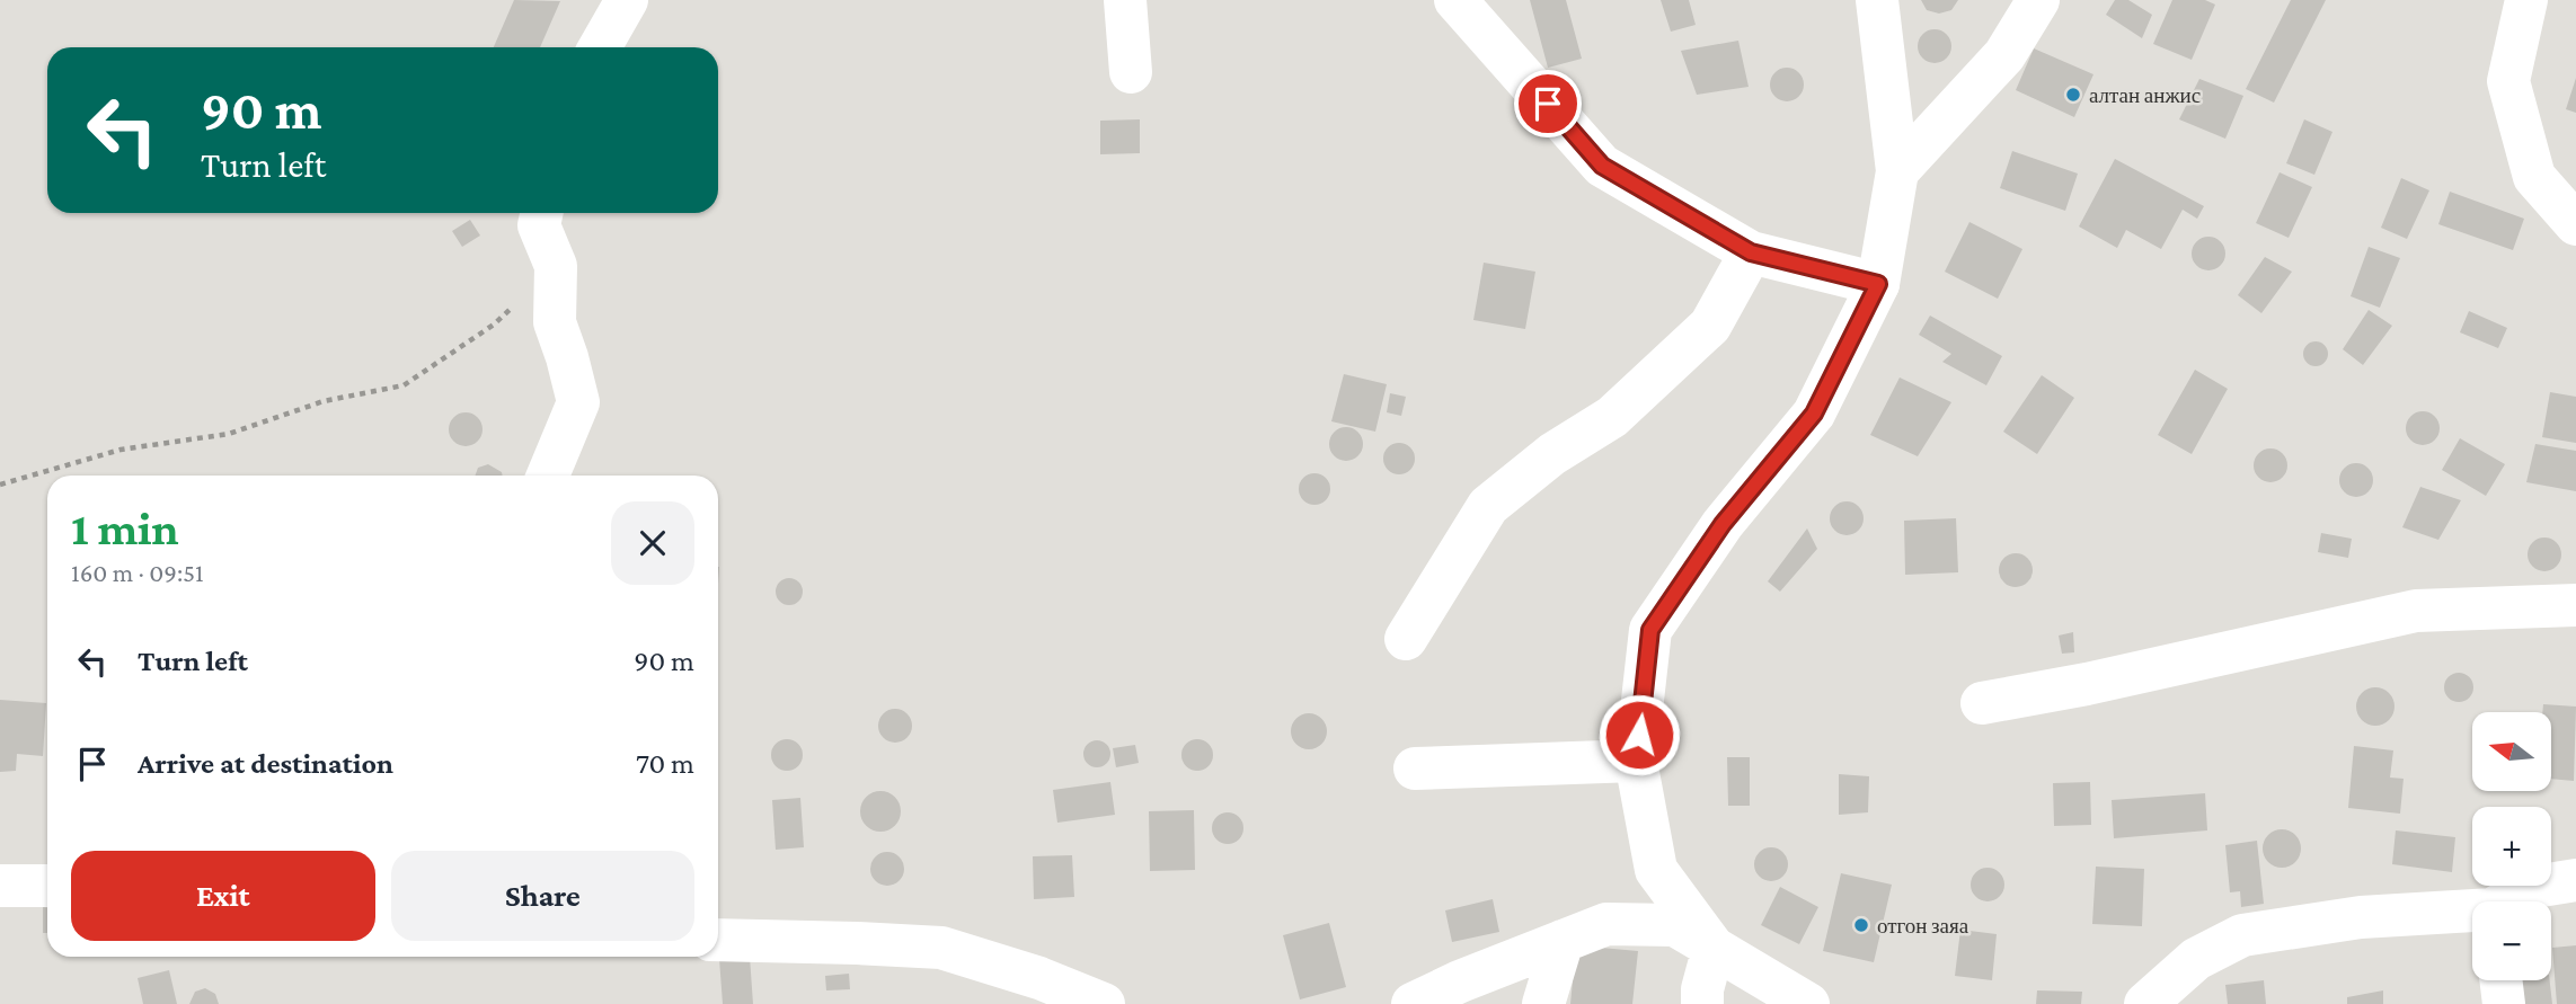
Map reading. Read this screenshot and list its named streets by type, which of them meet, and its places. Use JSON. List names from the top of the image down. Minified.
{"places":["алтан анжис","отгон заяа"],"north":"left","page":{"turn":["90 m","Turn left"],"heading":["1 min","160 m · 09:51"],"list":[{"name":"Turn left","value":"90 m"},{"name":"Arrive at destination","value":"70 m"}],"map_buttons":["+","−"],"buttons":["Exit","Share"]}}
